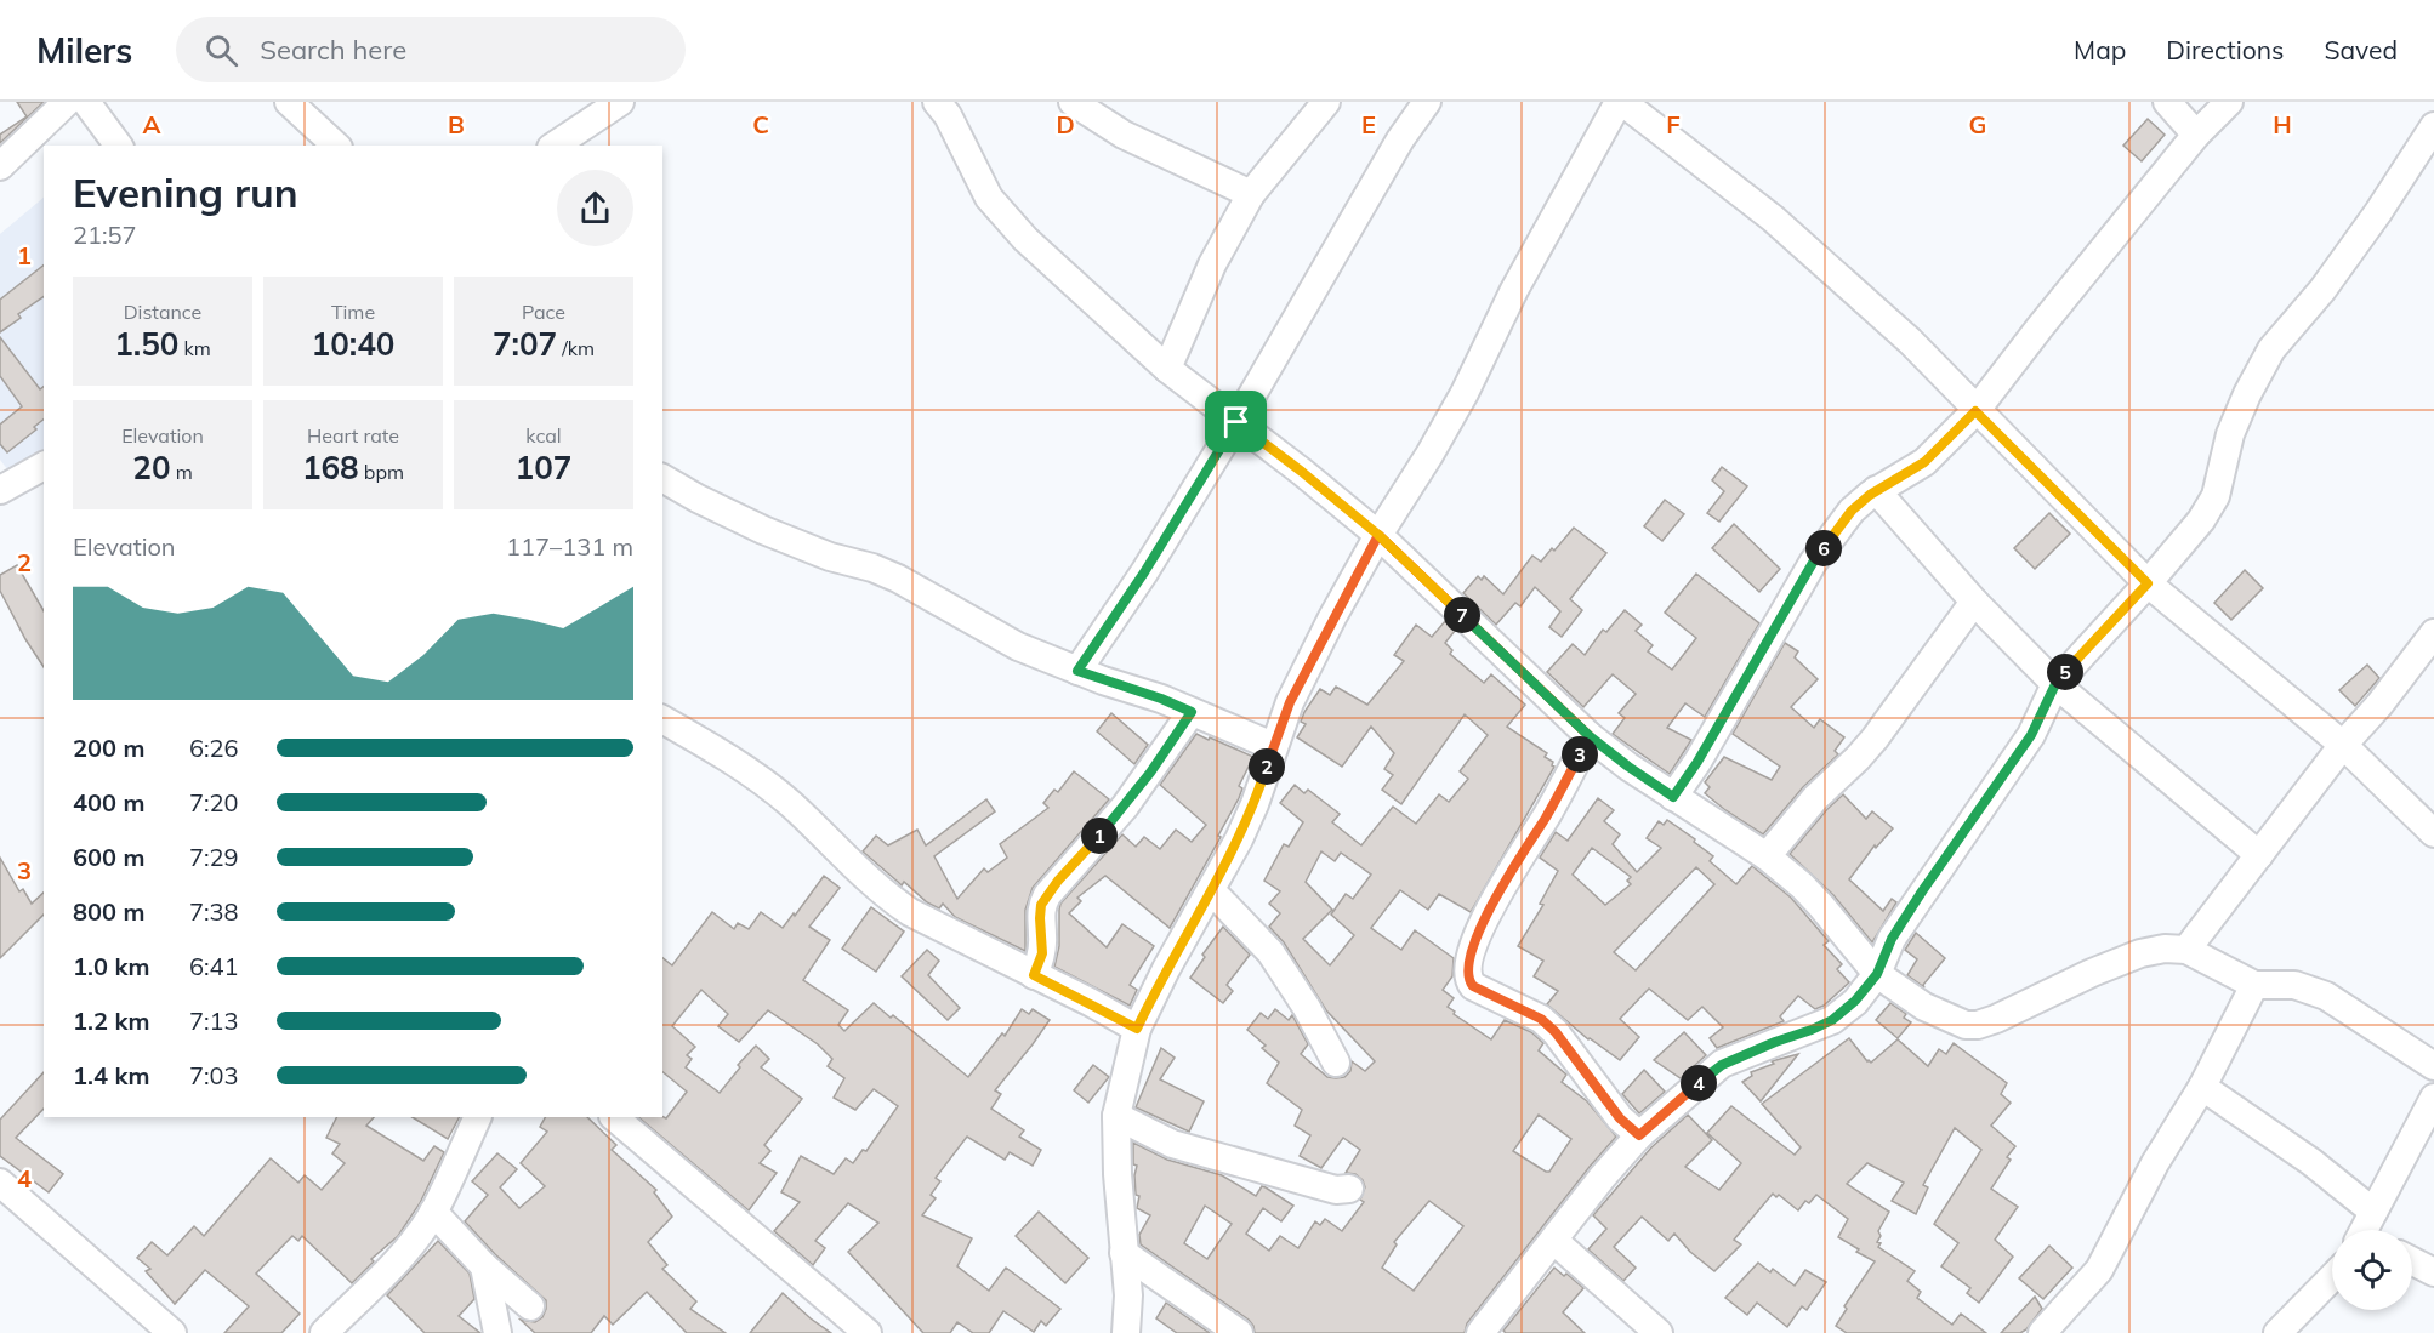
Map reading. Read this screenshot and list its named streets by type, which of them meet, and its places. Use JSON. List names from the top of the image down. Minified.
{"page":{"header":"Milers","search":"Search here","nav":["Map","Directions","Saved"],"heading":["Evening run","21:57"],"stats":[["Distance","1.50 km"],["Time","10:40"],["Pace","7:07 /km"],["Elevation","20 m"],["Heart rate","168 bpm"],["kcal","107"]],"chart":["Elevation","117–131 m"],"pins":["6","7","5","3","2","1","4"],"list":[{"name":"200 m","note":"6:26"},{"name":"400 m","note":"7:20"},{"name":"600 m","note":"7:29"},{"name":"800 m","note":"7:38"},{"name":"1.0 km","note":"6:41"},{"name":"1.2 km","note":"7:13"},{"name":"1.4 km","note":"7:03"}]},"grid":{"columns":["A","B","C","D","E","F","G","H"],"rows":["1","2","3","4"]}}
